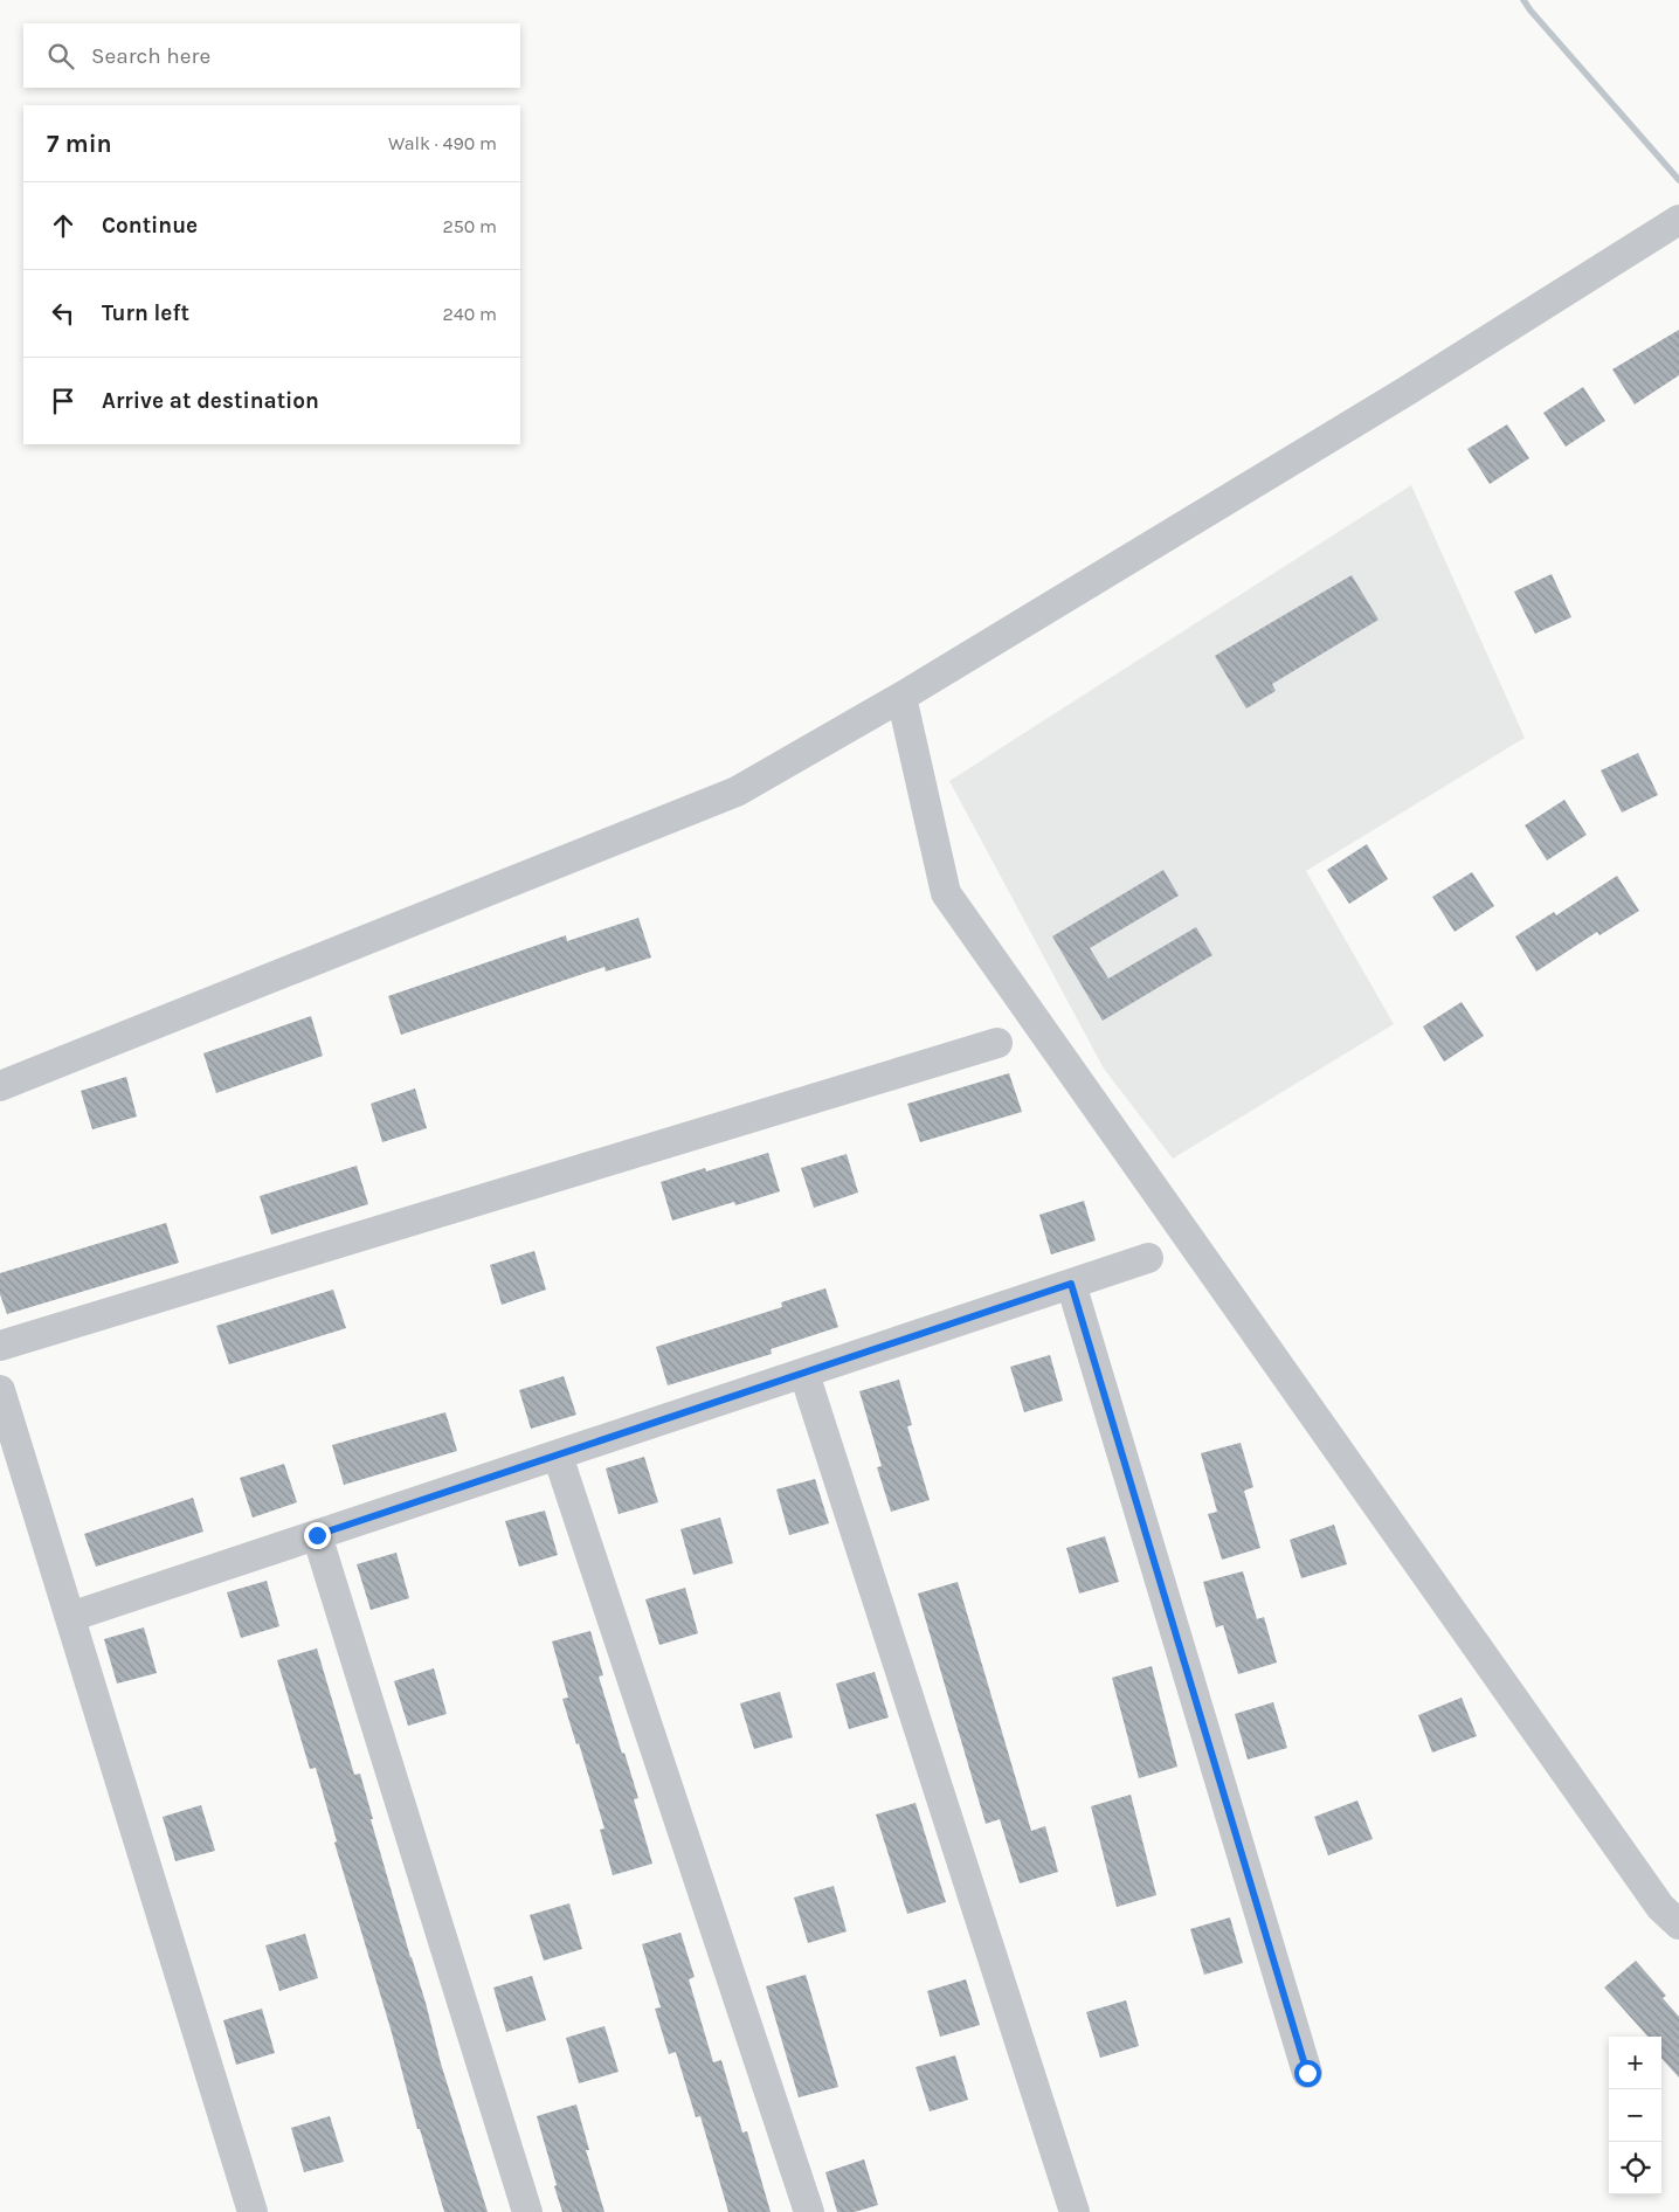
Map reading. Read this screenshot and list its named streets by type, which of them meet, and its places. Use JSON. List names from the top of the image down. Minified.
{"page":{"search":"Search here","heading":["7 min","Walk · 490 m"],"list":[["Continue","250 m"],["Turn left","240 m"],"Arrive at destination"],"map_buttons":["+","−"]}}
